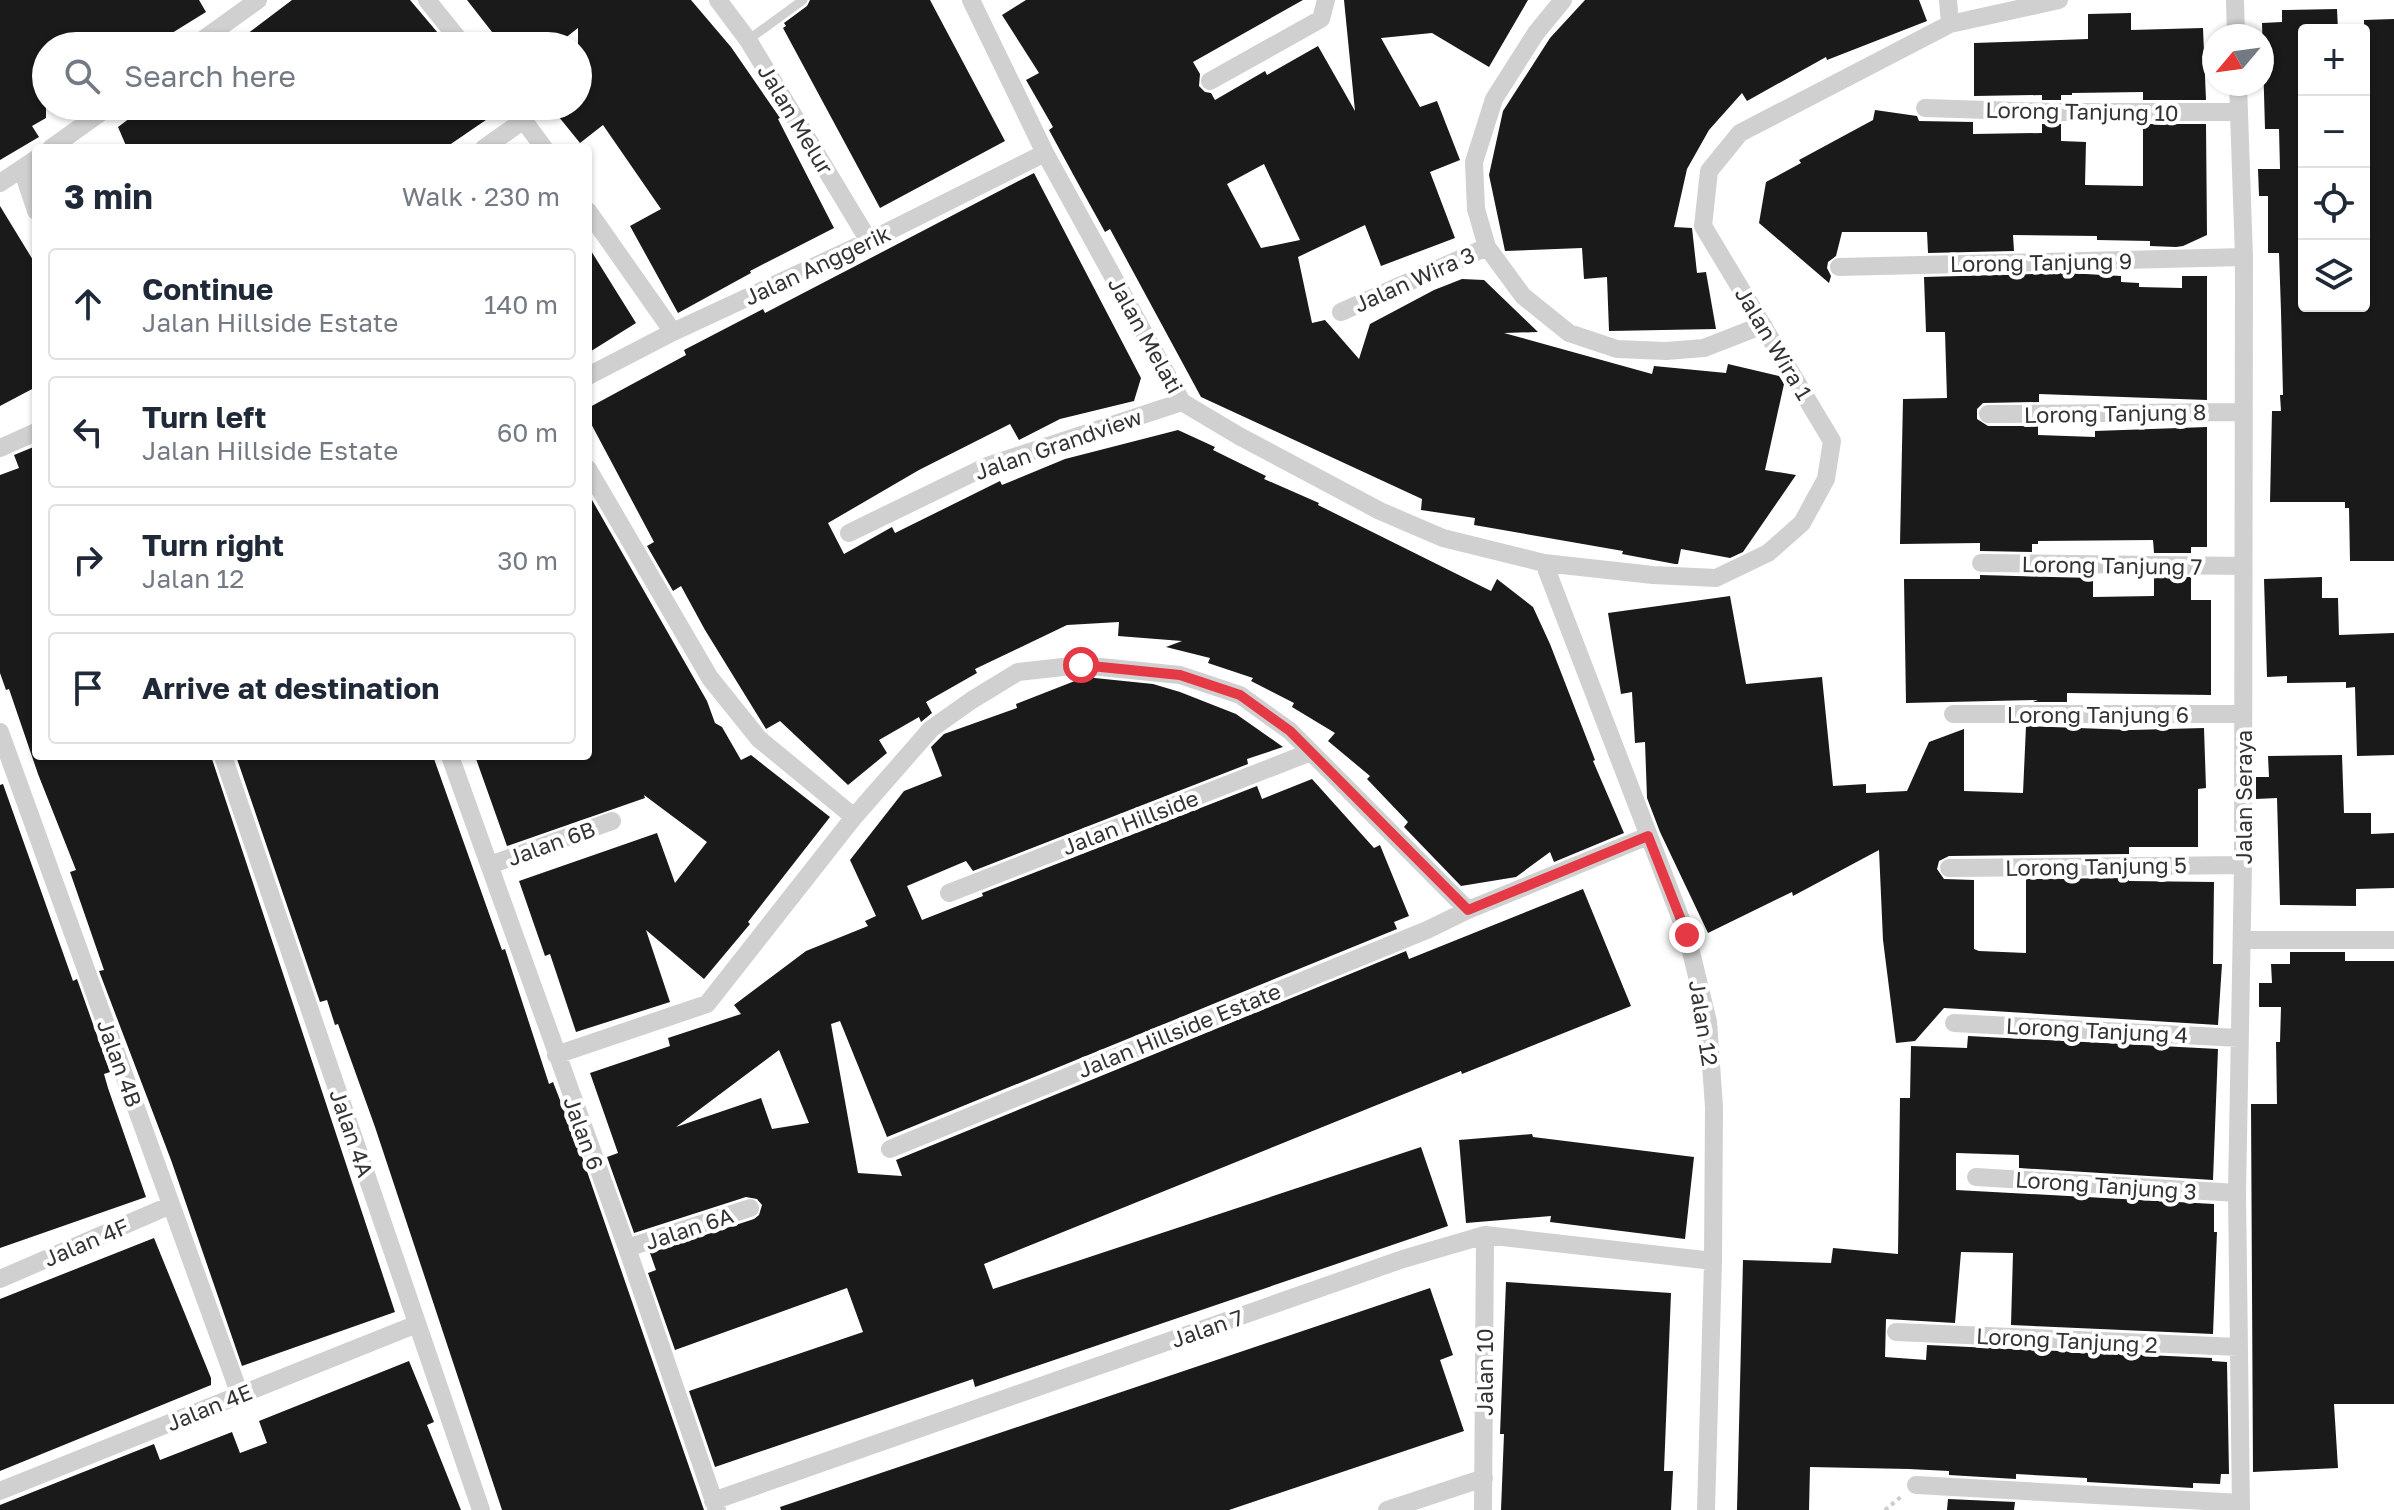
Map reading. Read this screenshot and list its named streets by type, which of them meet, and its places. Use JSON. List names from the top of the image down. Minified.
{"streets":{"street":["Lorong Tanjung 10","Jalan Melur","Lorong Tanjung 9","Jalan Anggerik","Jalan Wira 3","Jalan Melati","Jalan Wira 1","Lorong Tanjung 8","Jalan Grandview","Lorong Tanjung 7","Lorong Tanjung 6","Jalan Seraya","Jalan Hillside","Jalan 6B","Lorong Tanjung 5","Jalan 12","Jalan Hillside Estate","Lorong Tanjung 4","Jalan 4B","Jalan 4A","Jalan 6","Lorong Tanjung 3","Jalan 6A","Jalan 4F","Jalan 7","Lorong Tanjung 2","Jalan 10","Jalan 4E"]},"crossings":[["Lorong Tanjung 10","Jalan Seraya"],["Jalan Melur","Jalan Anggerik"],["Lorong Tanjung 9","Jalan Seraya"],["Jalan Anggerik","Jalan Melati"],["Jalan Melati","Jalan Wira 1"],["Jalan Melati","Jalan Grandview"],["Jalan Melati","Jalan 12"],["Jalan Wira 1","Jalan 12"],["Lorong Tanjung 8","Jalan Seraya"],["Lorong Tanjung 7","Jalan Seraya"],["Lorong Tanjung 6","Jalan Seraya"],["Jalan Seraya","Lorong Tanjung 5"],["Jalan Seraya","Lorong Tanjung 4"],["Jalan Seraya","Lorong Tanjung 3"],["Jalan Seraya","Lorong Tanjung 2"],["Jalan 6B","Jalan 6"],["Jalan 12","Jalan Hillside Estate"],["Jalan 12","Jalan 7"],["Jalan 4B","Jalan 4F"],["Jalan 4B","Jalan 4E"],["Jalan 4A","Jalan 4E"],["Jalan 6","Jalan 6A"],["Jalan 6","Jalan 7"],["Jalan 7","Jalan 10"]],"north":"bottom left","page":{"map_buttons":["+","−"],"search":"Search here","heading":["3 min","Walk · 230 m"],"list":[["Continue","Jalan Hillside Estate","140 m"],["Turn left","Jalan Hillside Estate","60 m"],["Turn right","Jalan 12","30 m"],"Arrive at destination"]}}
